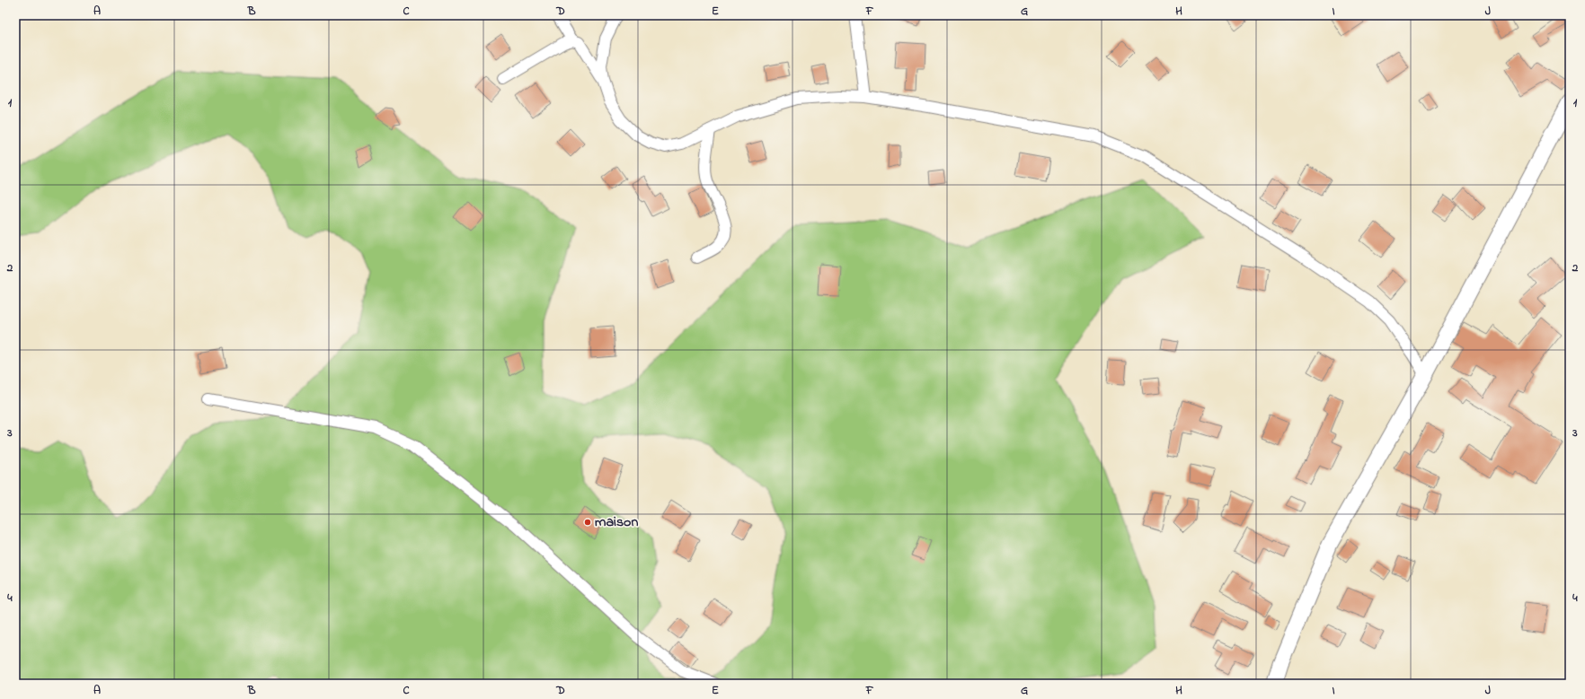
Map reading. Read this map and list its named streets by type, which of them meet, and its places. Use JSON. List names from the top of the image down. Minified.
{"places":["maison"],"grid":{"columns":["A","B","C","D","E","F","G","H","I","J"],"rows":["1","2","3","4"]}}
